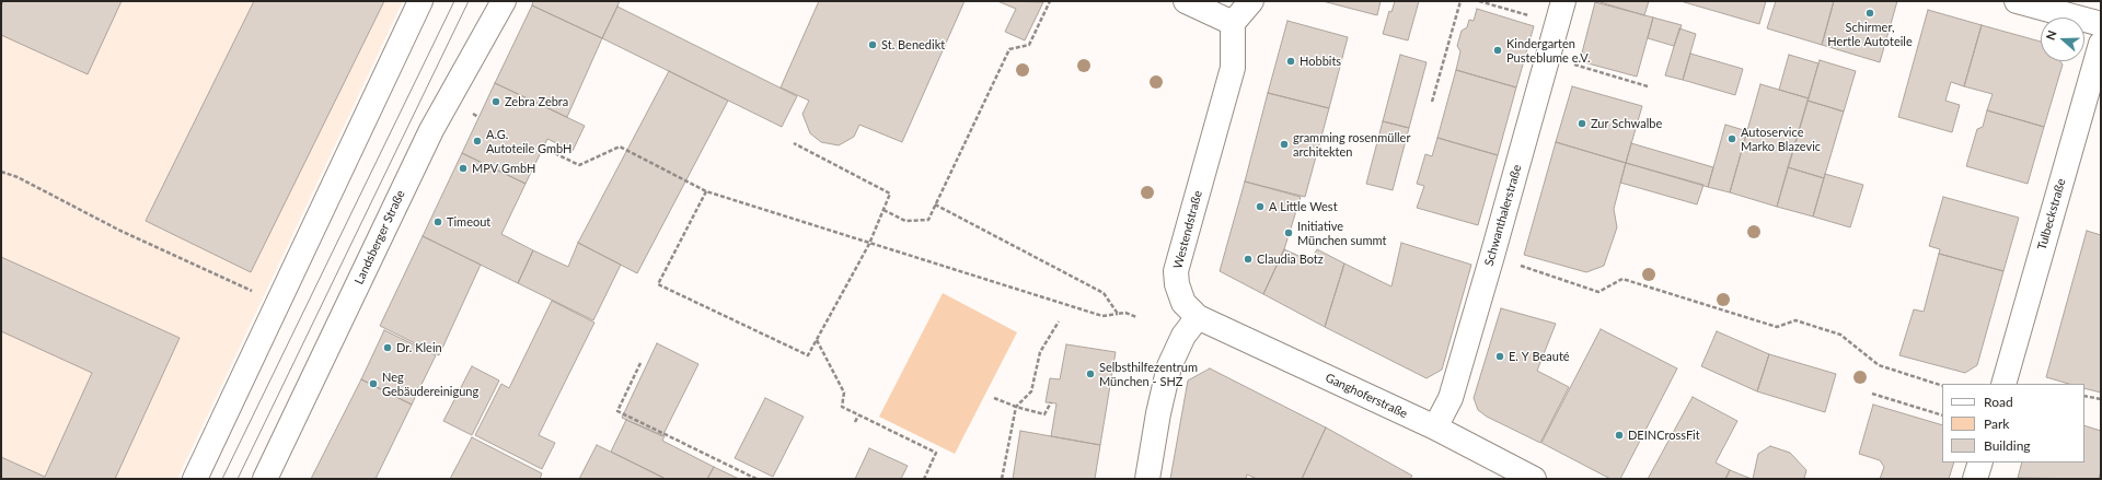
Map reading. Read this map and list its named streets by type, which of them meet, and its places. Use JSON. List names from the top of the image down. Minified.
{"streets":{"street":["Tulbeckstraße","Schwanthalerstraße","Westendstraße","Landsberger Straße","Ganghoferstraße"]},"crossings":[["Schwanthalerstraße","Ganghoferstraße"],["Westendstraße","Ganghoferstraße"]],"places":["Schirmer, Hertle Autoteile","St. Benedikt","Kindergarten Pusteblume e.V.","Hobbits","Zebra Zebra","Zur Schwalbe","Autoservice Marko Blazevic","A.G. Autoteile GmbH","gramming rosenmüller architekten","MPV GmbH","A Little West","Timeout","Initiative München summt","Claudia Botz","Dr. Klein","E. Y Beauté","Selbsthilfezentrum München - SHZ","Neg Gebäudereinigung","DEINCrossFit"],"legend":["Road","Park","Building"],"north":"left"}
